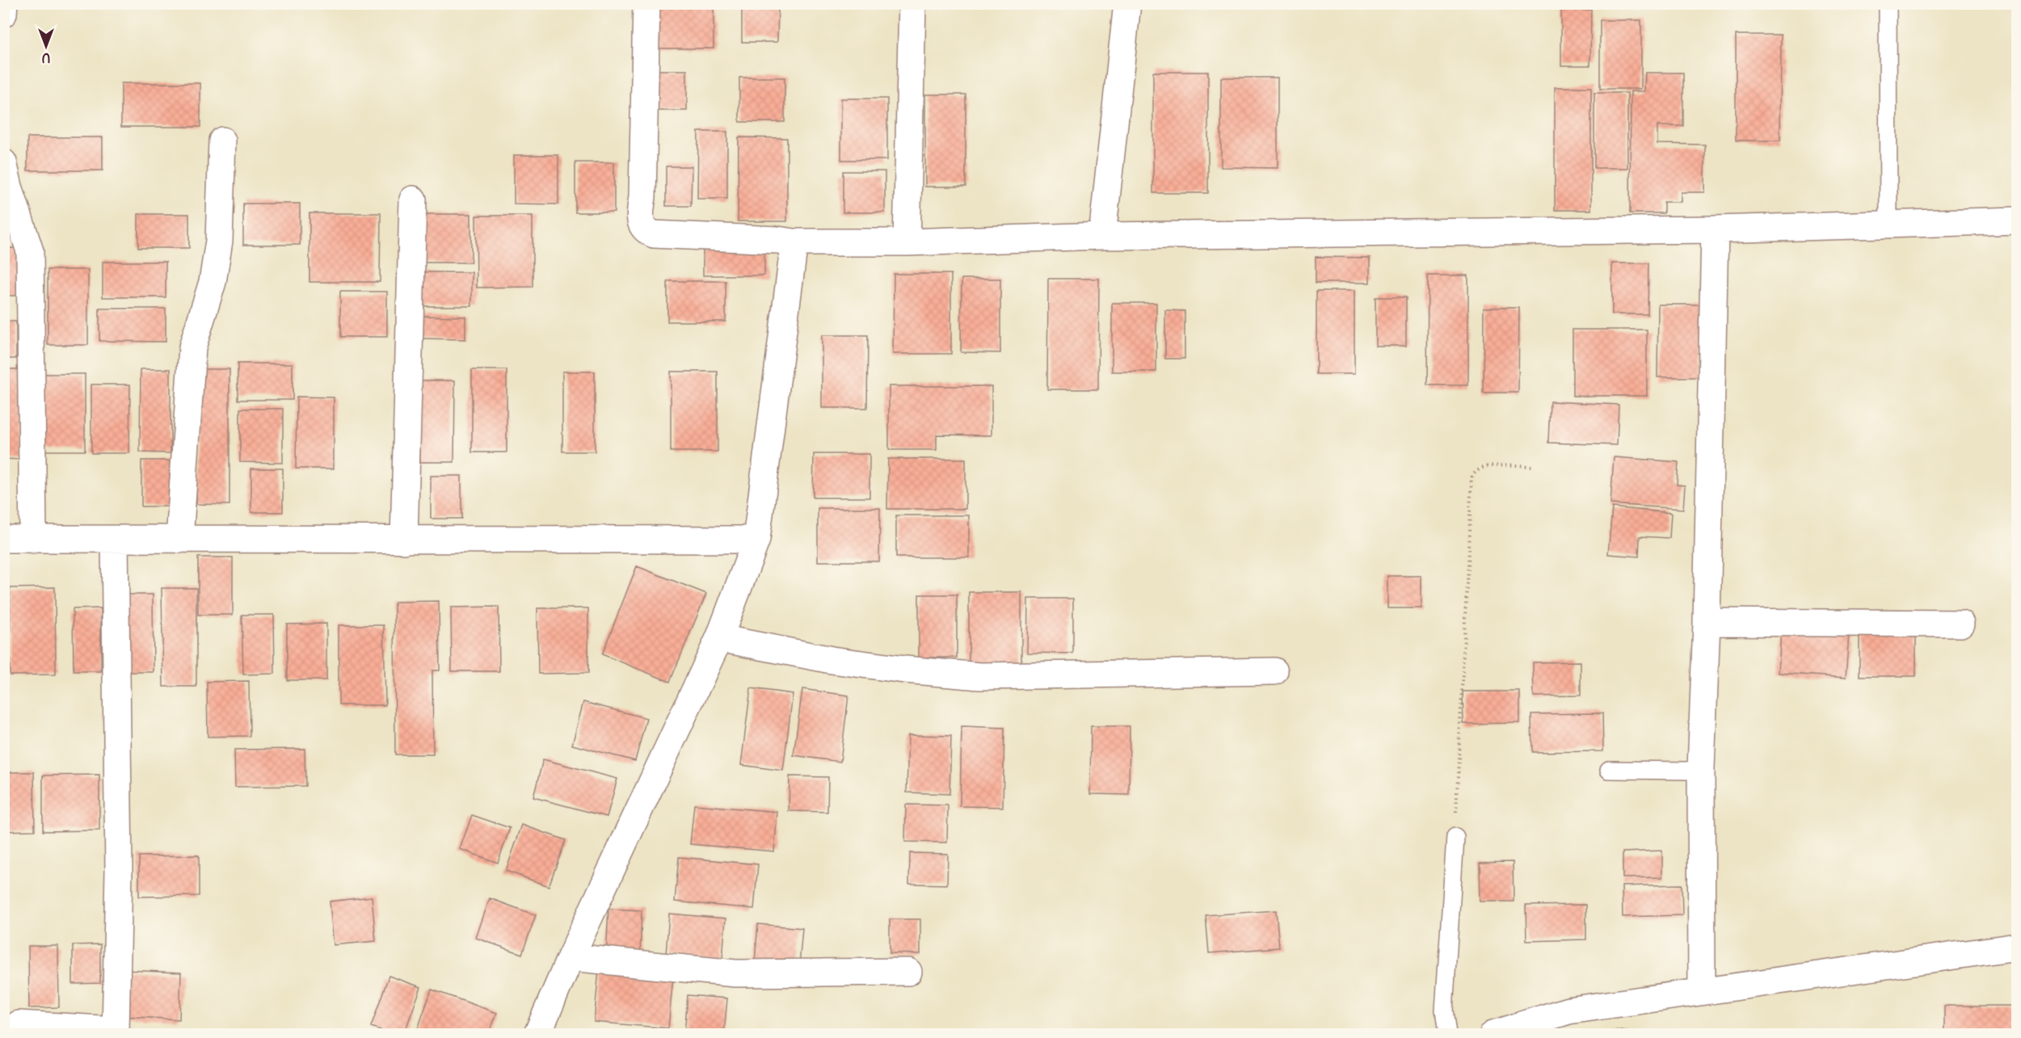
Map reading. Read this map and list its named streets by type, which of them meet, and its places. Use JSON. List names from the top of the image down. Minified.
{"north":"bottom"}
